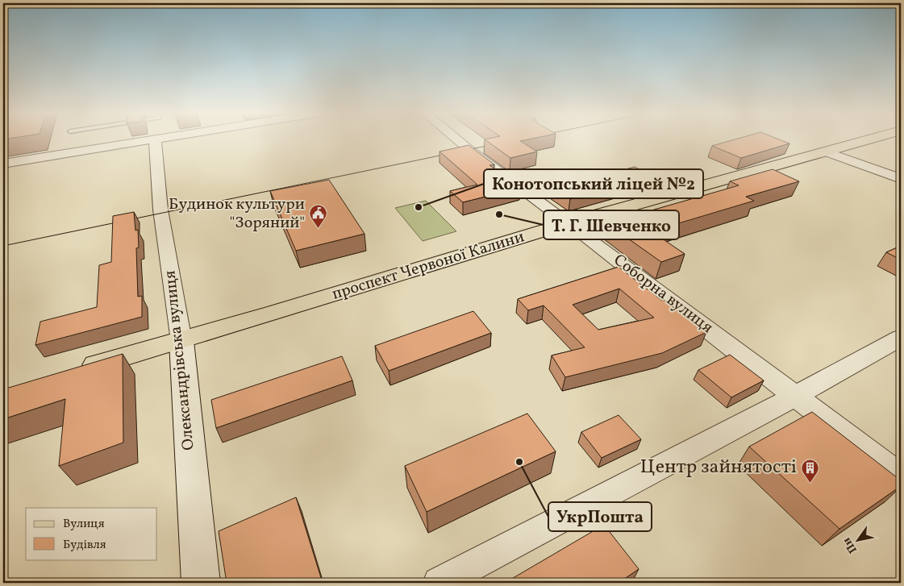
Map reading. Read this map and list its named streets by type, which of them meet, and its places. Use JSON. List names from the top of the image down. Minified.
{"streets":{"main road":["проспект Червоної Калини","Олександрівська вулиця"],"street":["Соборна вулиця"]},"crossings":[["проспект Червоної Калини","Соборна вулиця"],["проспект Червоної Калини","Олександрівська вулиця"]],"places":{"other":["Конотопський ліцей №2","Т. Г. Шевченко","УкрПошта"],"public building":["Будинок культури \"Зоряний\""],"building":["Центр зайнятості"]},"legend":["Вулиця","Будівля"],"north":"bottom left"}
